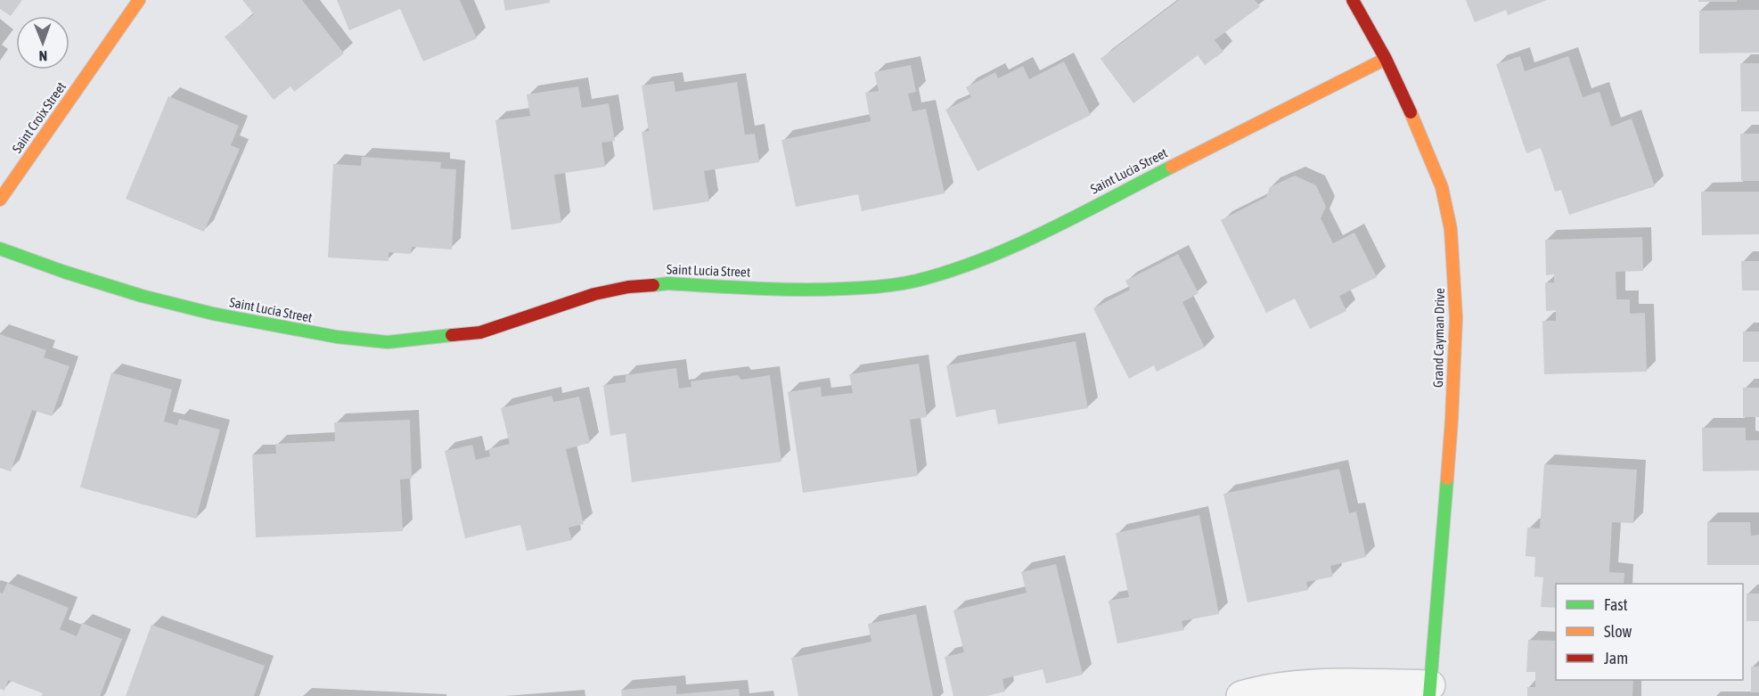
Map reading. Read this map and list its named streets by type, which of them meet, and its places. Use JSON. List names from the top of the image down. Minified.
{"streets":{"street":["Saint Croix Street","Saint Lucia Street","Grand Cayman Drive"]},"crossings":[["Saint Lucia Street","Grand Cayman Drive"]],"legend":["Fast","Slow","Jam"],"north":"bottom"}
